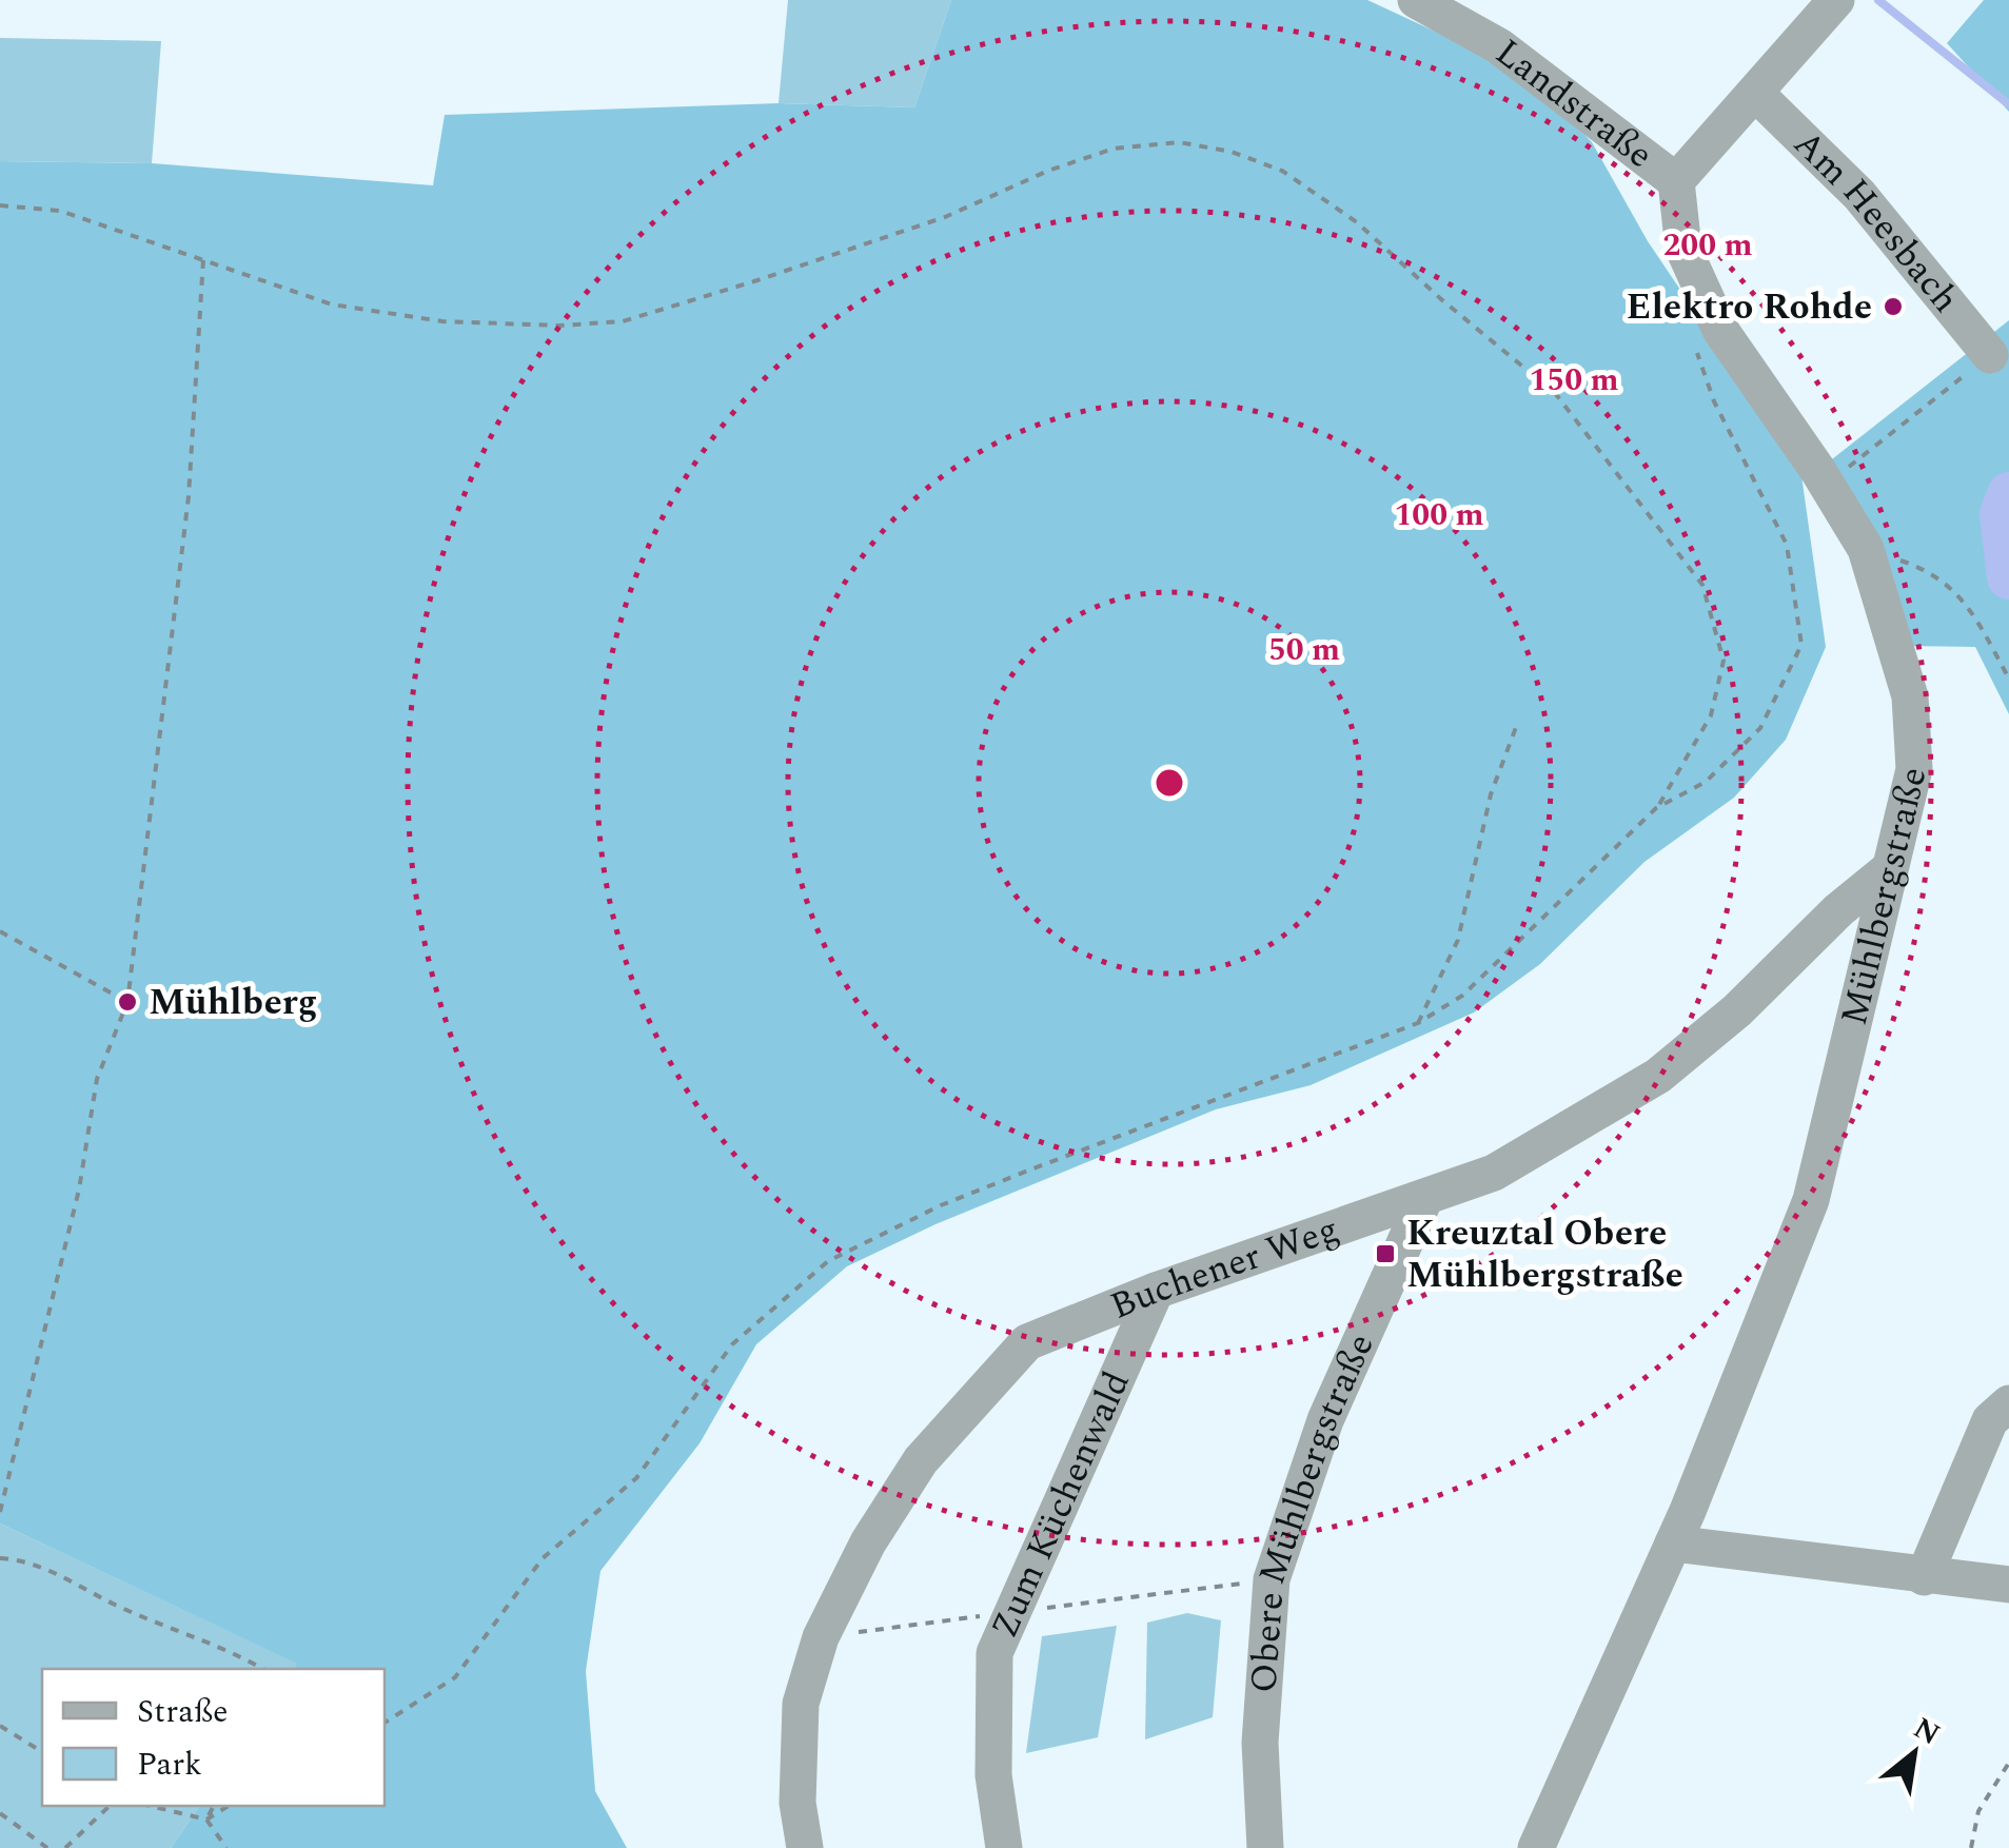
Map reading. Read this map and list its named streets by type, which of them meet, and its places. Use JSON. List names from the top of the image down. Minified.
{"streets":{"street":["Landstraße","Am Heesbach","Mühlbergstraße","Buchener Weg","Zum Küchenwald","Obere Mühlbergstraße"]},"crossings":[["Landstraße","Mühlbergstraße"],["Mühlbergstraße","Buchener Weg"],["Buchener Weg","Zum Küchenwald"],["Buchener Weg","Obere Mühlbergstraße"]],"places":{"other":["Elektro Rohde","Mühlberg"],"transit":["Kreuztal Obere Mühlbergstraße"]},"legend":["Straße","Park"],"north":"top right","rings":["200 m","150 m","100 m","50 m"]}
